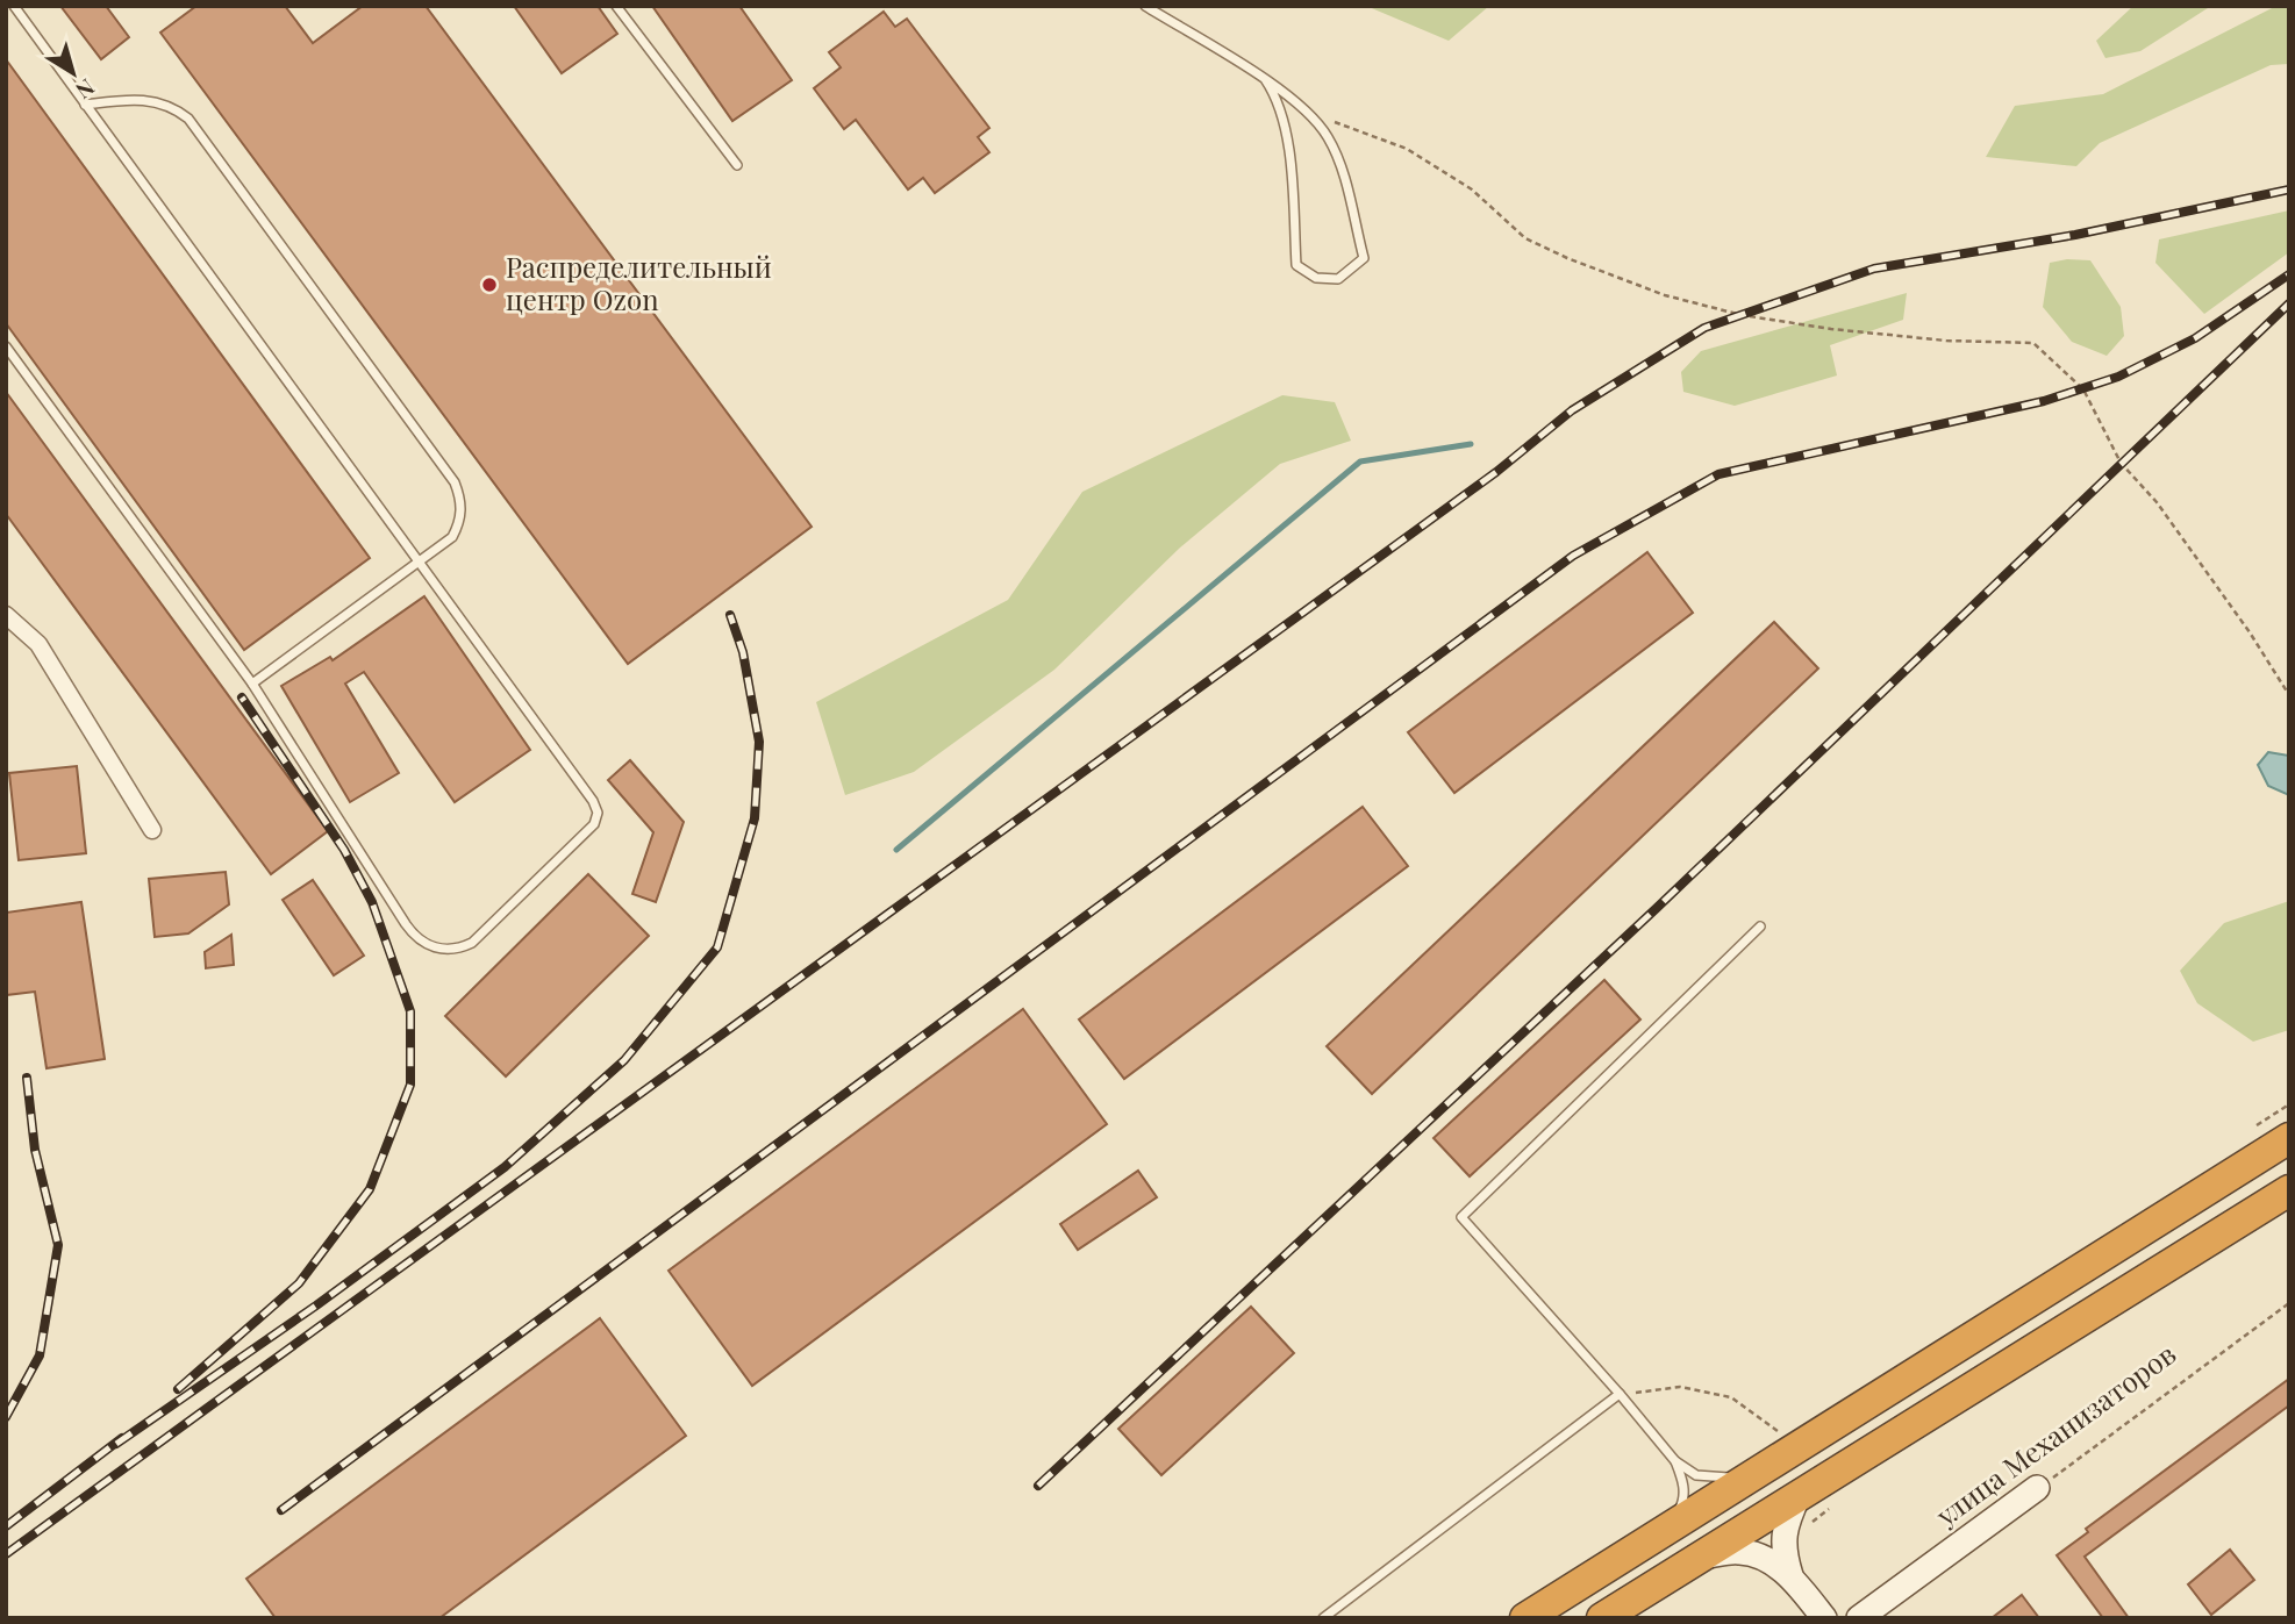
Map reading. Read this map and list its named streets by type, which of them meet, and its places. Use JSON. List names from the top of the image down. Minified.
{"streets":{"street":["улица Механизаторов"]},"places":["Распределительный центр Ozon"],"north":"bottom right"}
